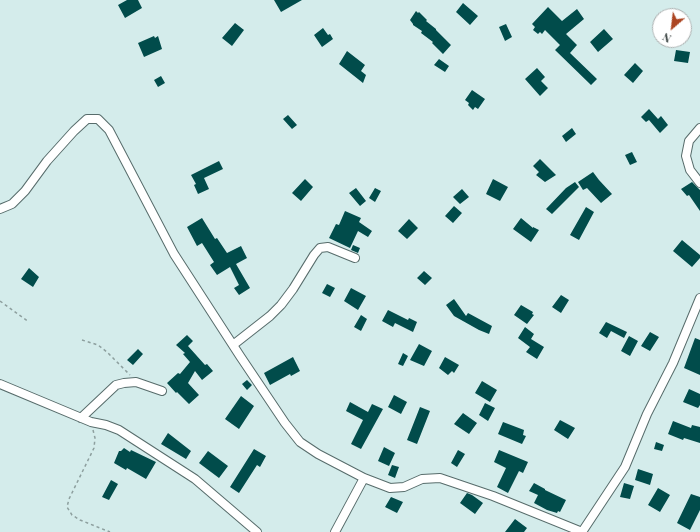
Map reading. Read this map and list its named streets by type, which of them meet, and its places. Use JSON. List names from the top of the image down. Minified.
{"north":"bottom left"}
